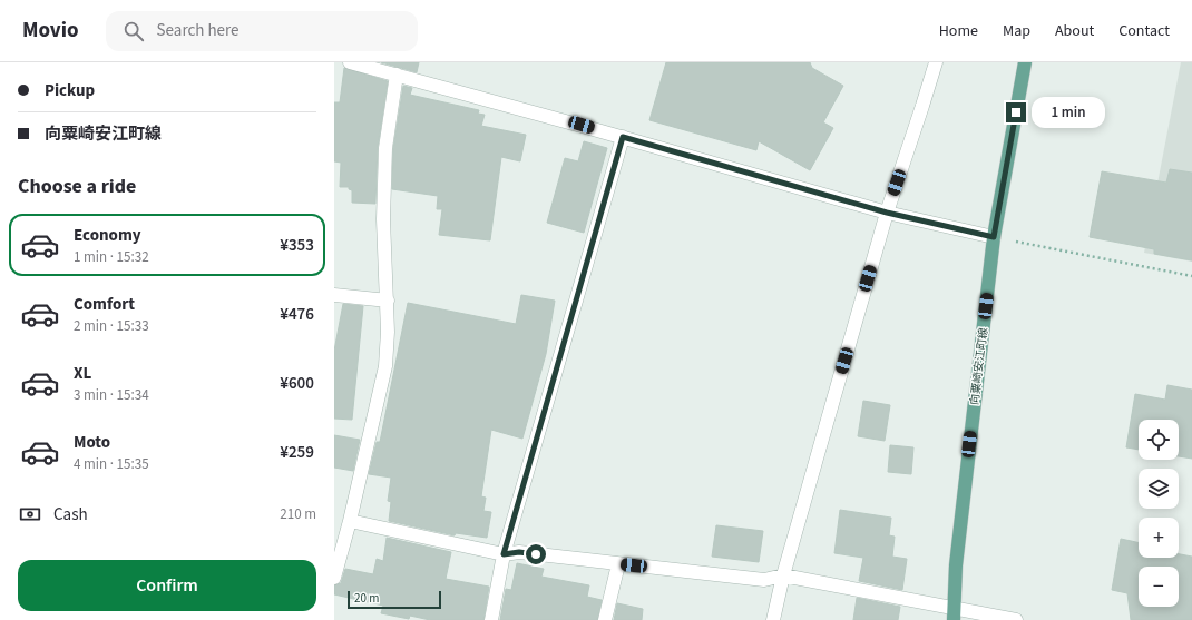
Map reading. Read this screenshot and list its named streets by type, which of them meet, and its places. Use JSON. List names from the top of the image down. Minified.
{"streets":{"main road":["向粟崎安江町線"]},"scale_bar":"20 m","page":{"header":"Movio","search":"Search here","nav":["Home","Map","About","Contact"],"banner":["Pickup","向粟崎安江町線"],"bubble":"1 min","heading":"Choose a ride","list":[{"name":"Economy","note":"1 min · 15:32","value":"¥353"},{"name":"Comfort","note":"2 min · 15:33","value":"¥476"},{"name":"XL","note":"3 min · 15:34","value":"¥600"},{"name":"Moto","note":"4 min · 15:35","value":"¥259"}],"map_buttons":["+","−"],"pay":["Cash","210 m"],"buttons":"Confirm","scale":"20 m"}}
